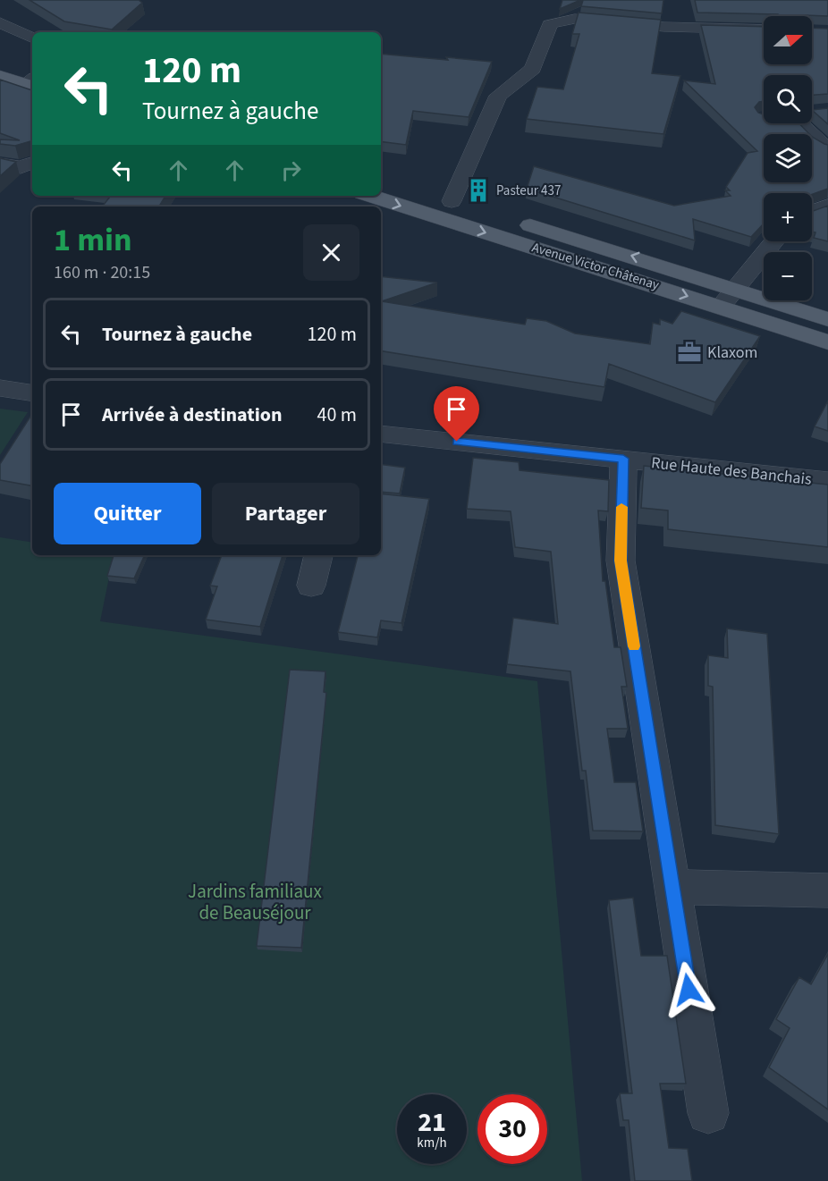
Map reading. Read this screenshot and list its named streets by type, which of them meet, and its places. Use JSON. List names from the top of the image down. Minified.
{"streets":{"main road":["Avenue Victor Châtenay"],"street":["Rue Haute des Banchais"]},"parks":["Jardins familiaux de Beauséjour"],"places":{"building":["Pasteur 437"],"office":["Klaxom"]},"north":"right","page":{"map_buttons":["+","−"],"turn":["120 m","Tournez à gauche"],"heading":["1 min","160 m · 20:15"],"list":[{"name":"Tournez à gauche","value":"120 m"},{"name":"Arrivée à destination","value":"40 m"}],"buttons":["Quitter","Partager"],"speed":"21 km/h","limit":"30"}}
